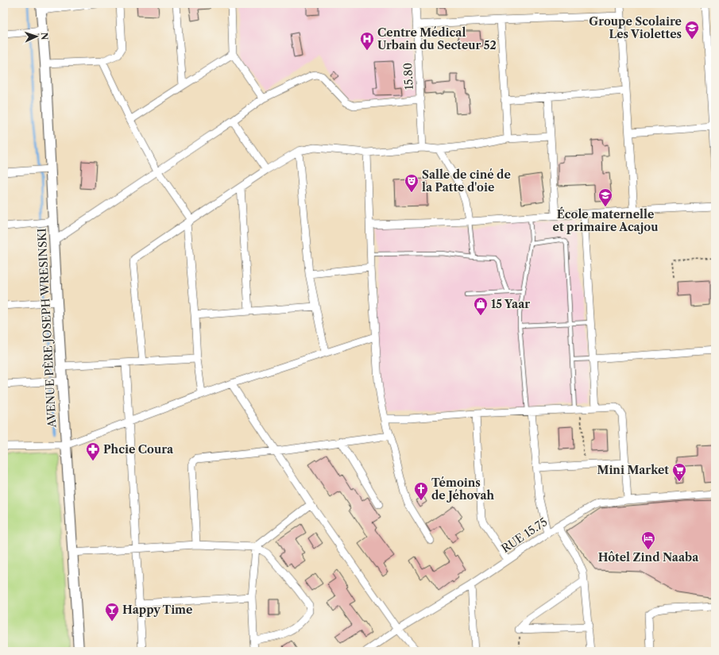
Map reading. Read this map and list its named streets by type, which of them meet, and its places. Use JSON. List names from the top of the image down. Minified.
{"streets":{"street":["15.80","AVENUE PÈRE JOSEPH WRESINSKI","RUE 15.75"]},"places":{"school or university":["Groupe Scolaire Les Violettes","École maternelle et primaire Acajou"],"hospital":["Centre Médical Urbain du Secteur 52"],"theatre":["Salle de ciné de la Patte d'oie"],"shop":["15 Yaar"],"pharmacy":["Phcie Coura"],"supermarket":["Mini Market"],"church":["Témoins de Jéhovah"],"hotel":["Hôtel Zind Naaba"],"bar":["Happy Time"]},"north":"right"}
